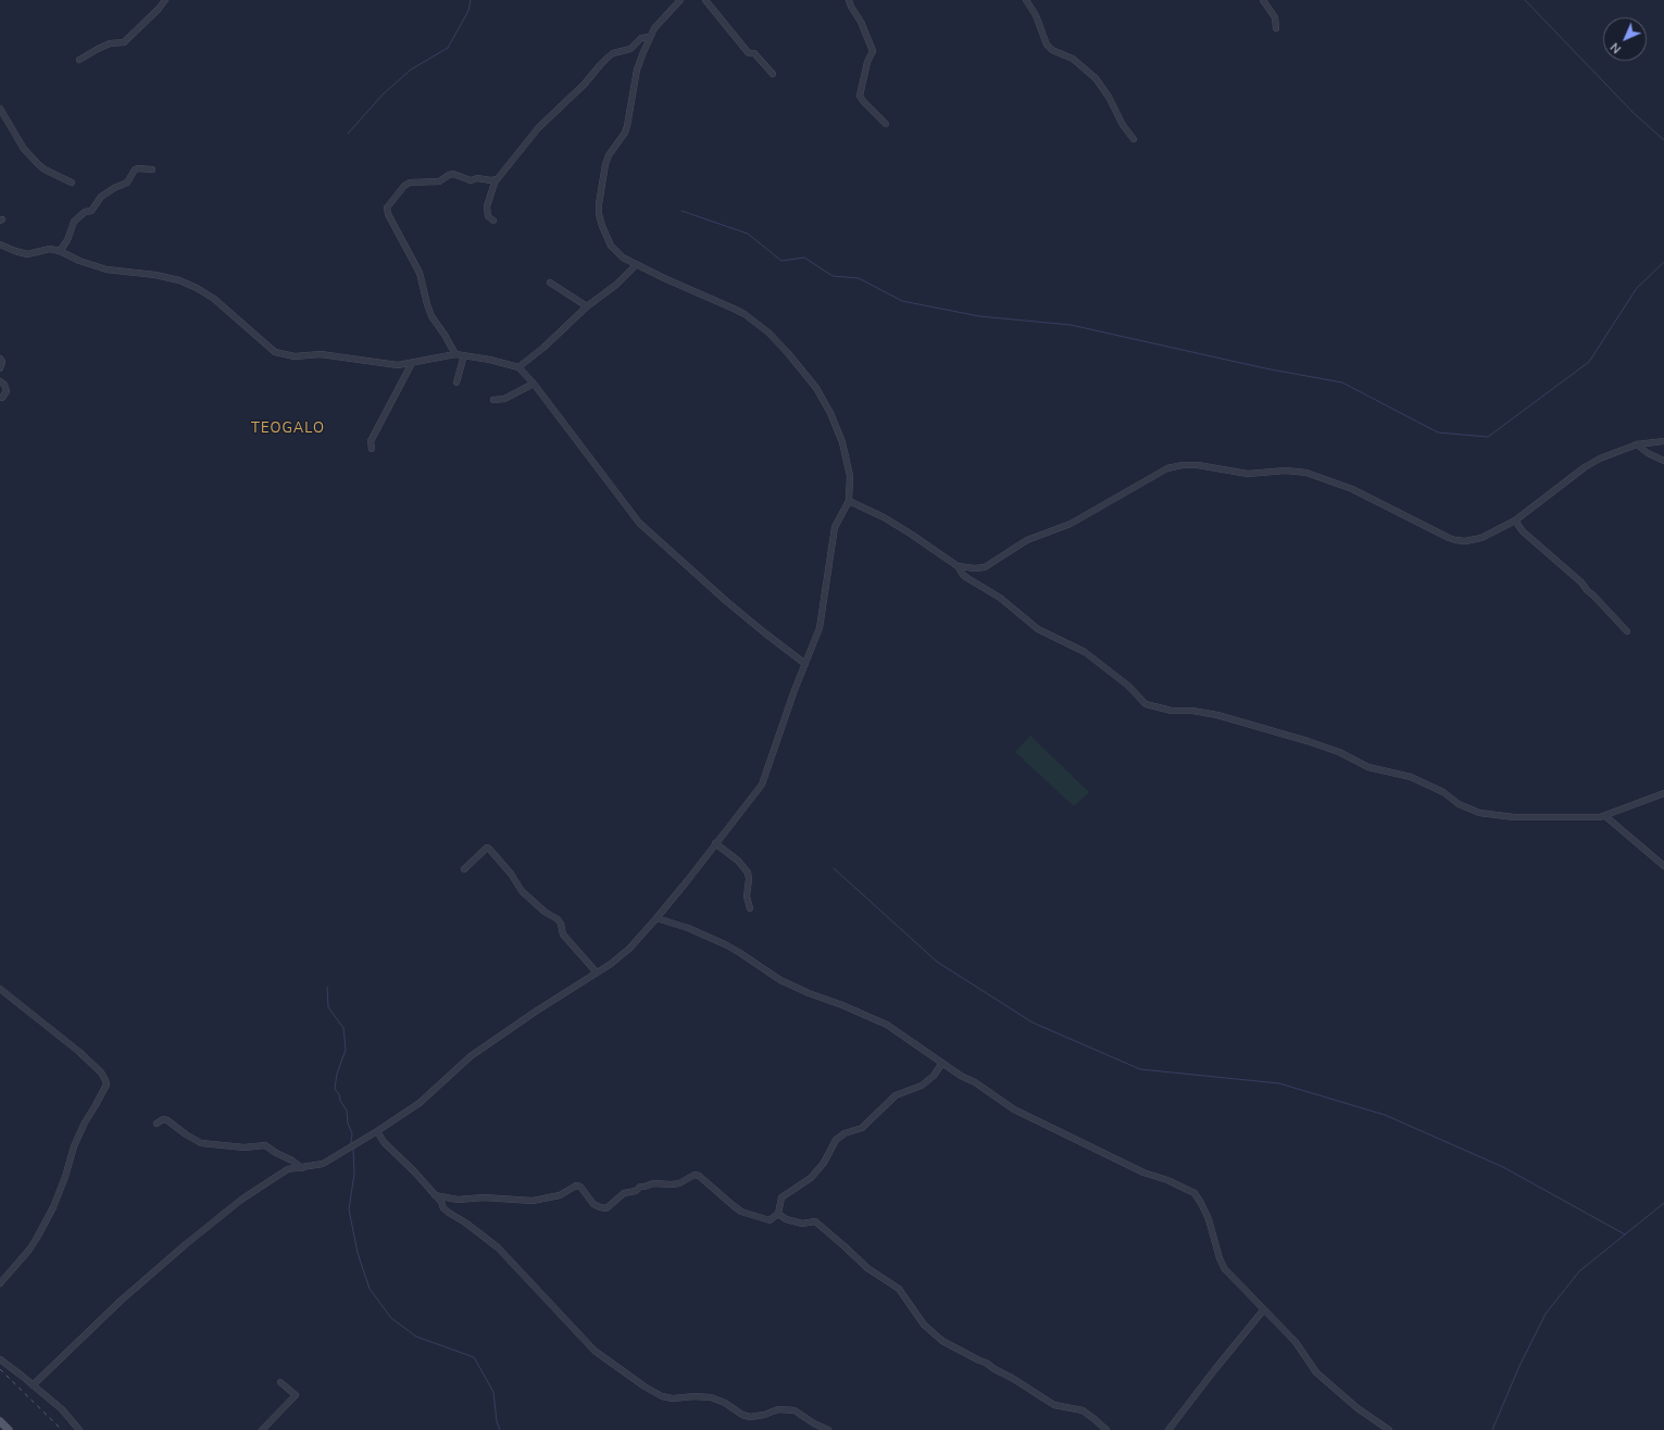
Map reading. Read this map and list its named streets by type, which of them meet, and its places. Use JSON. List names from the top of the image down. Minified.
{"districts":["TEOGALO"],"north":"bottom left"}
